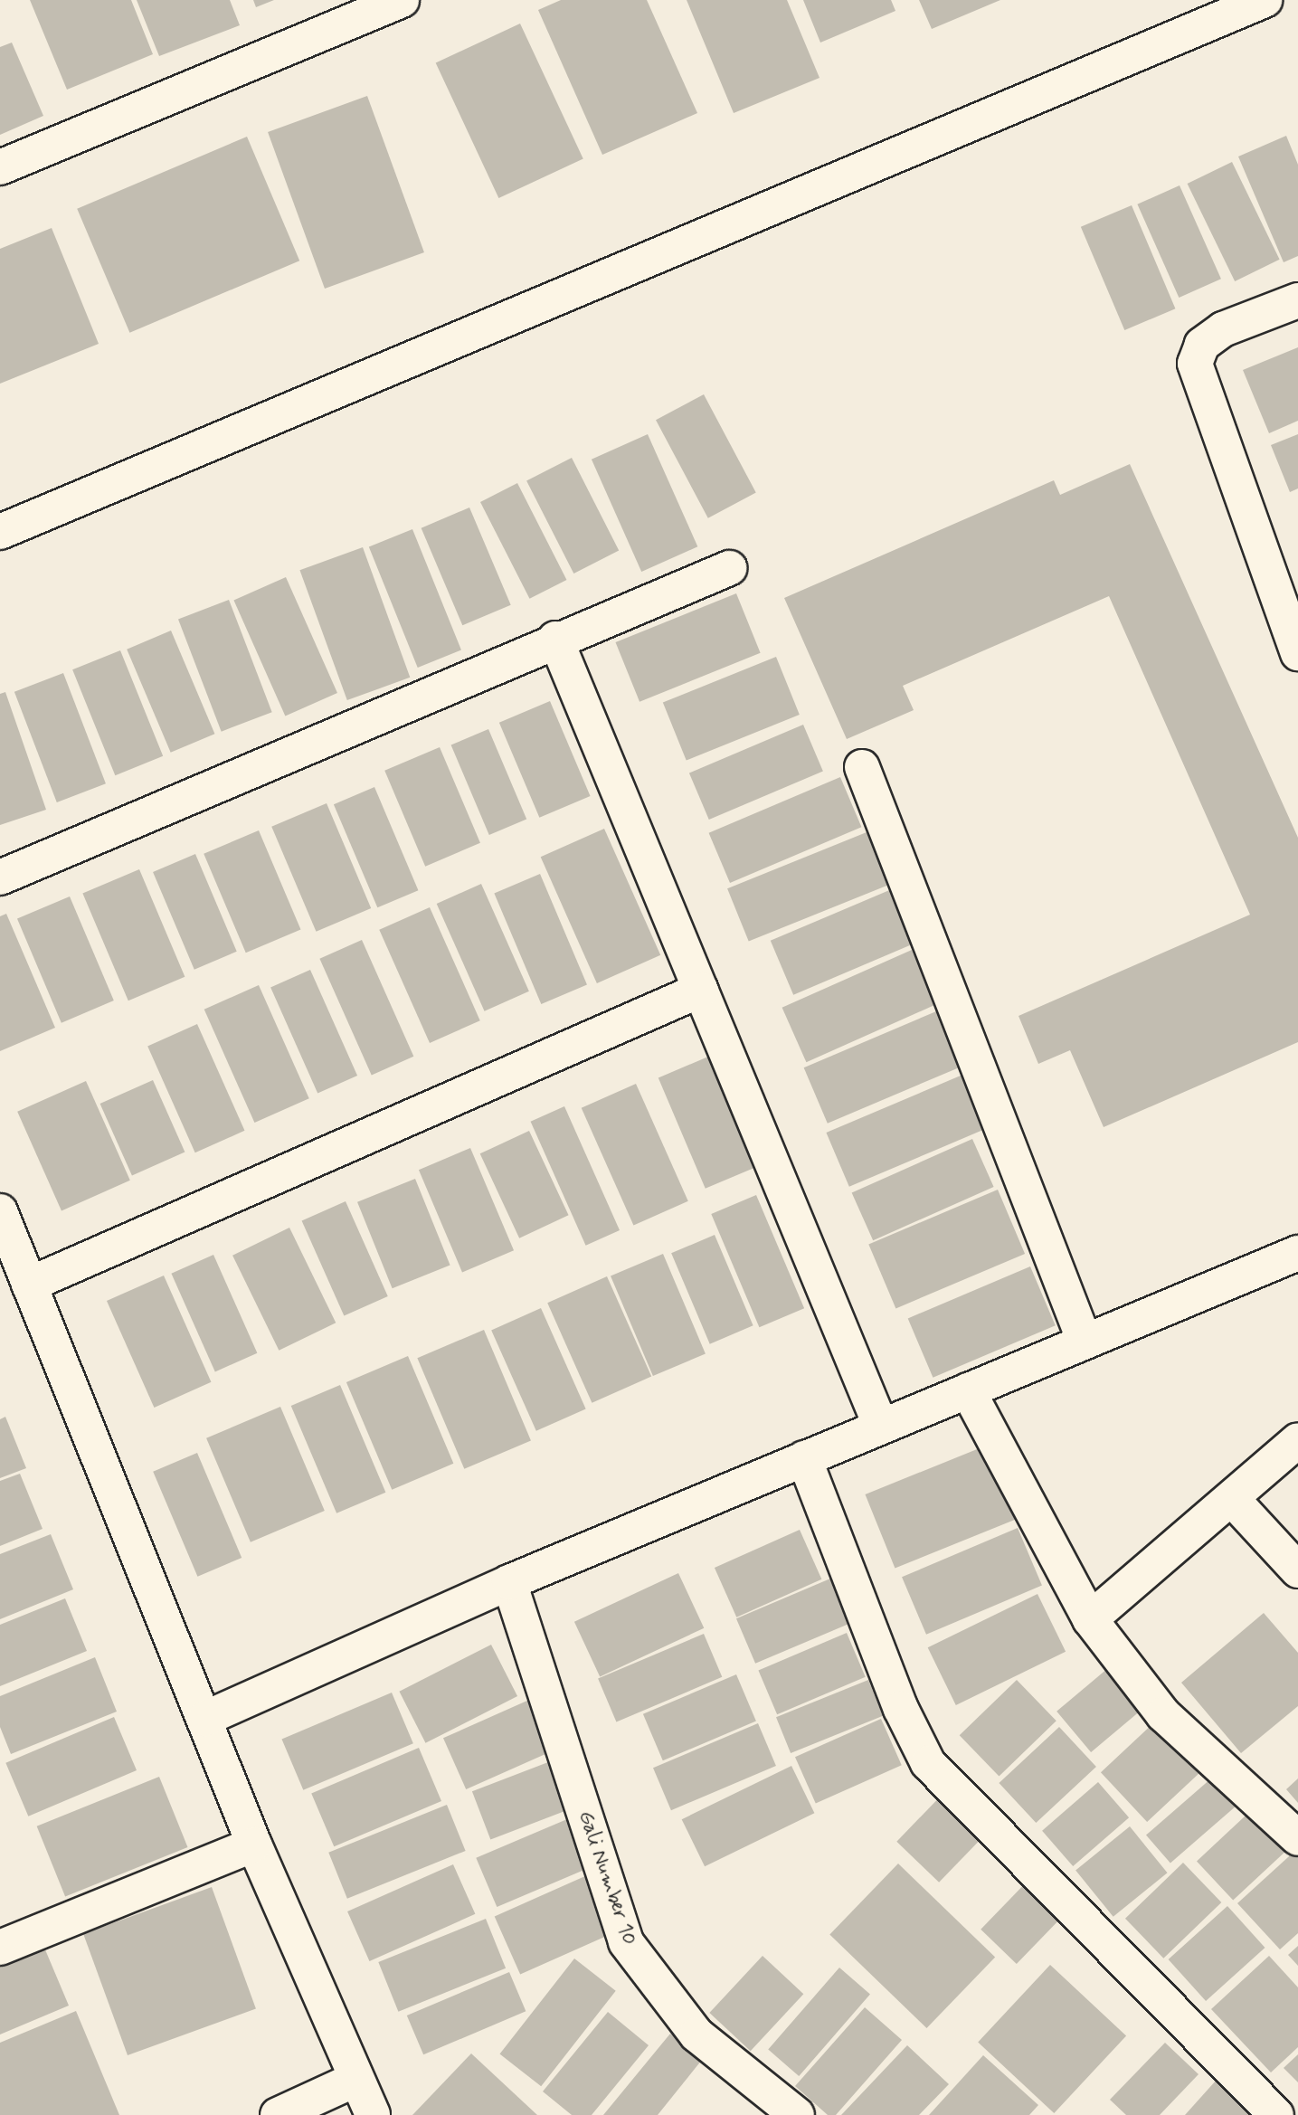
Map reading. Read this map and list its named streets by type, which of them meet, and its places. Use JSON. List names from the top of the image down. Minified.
{"streets":{"street":["Gali Number 10"]}}
